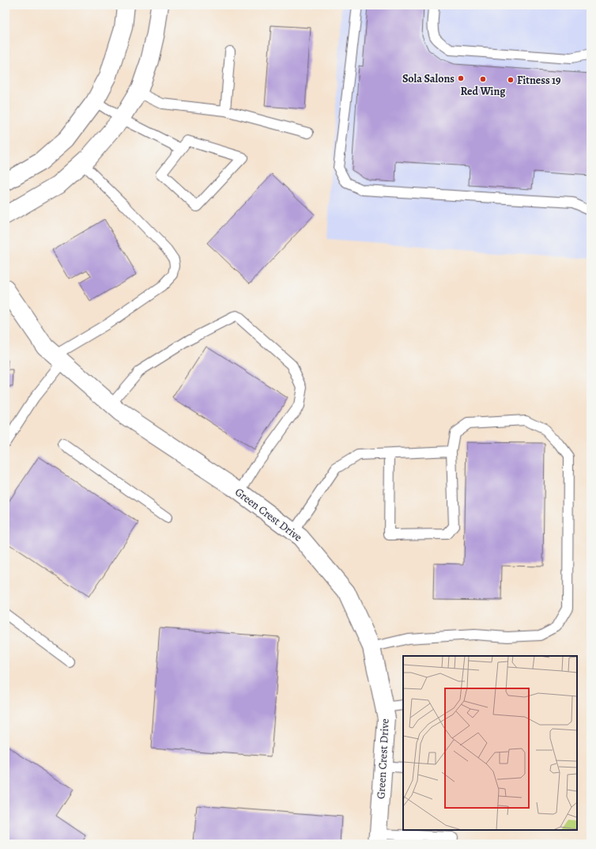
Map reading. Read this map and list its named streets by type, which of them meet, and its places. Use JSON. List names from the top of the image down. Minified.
{"streets":{"street":["Green Crest Drive"]},"places":["Sola Salons","Red Wing","Fitness 19"]}
